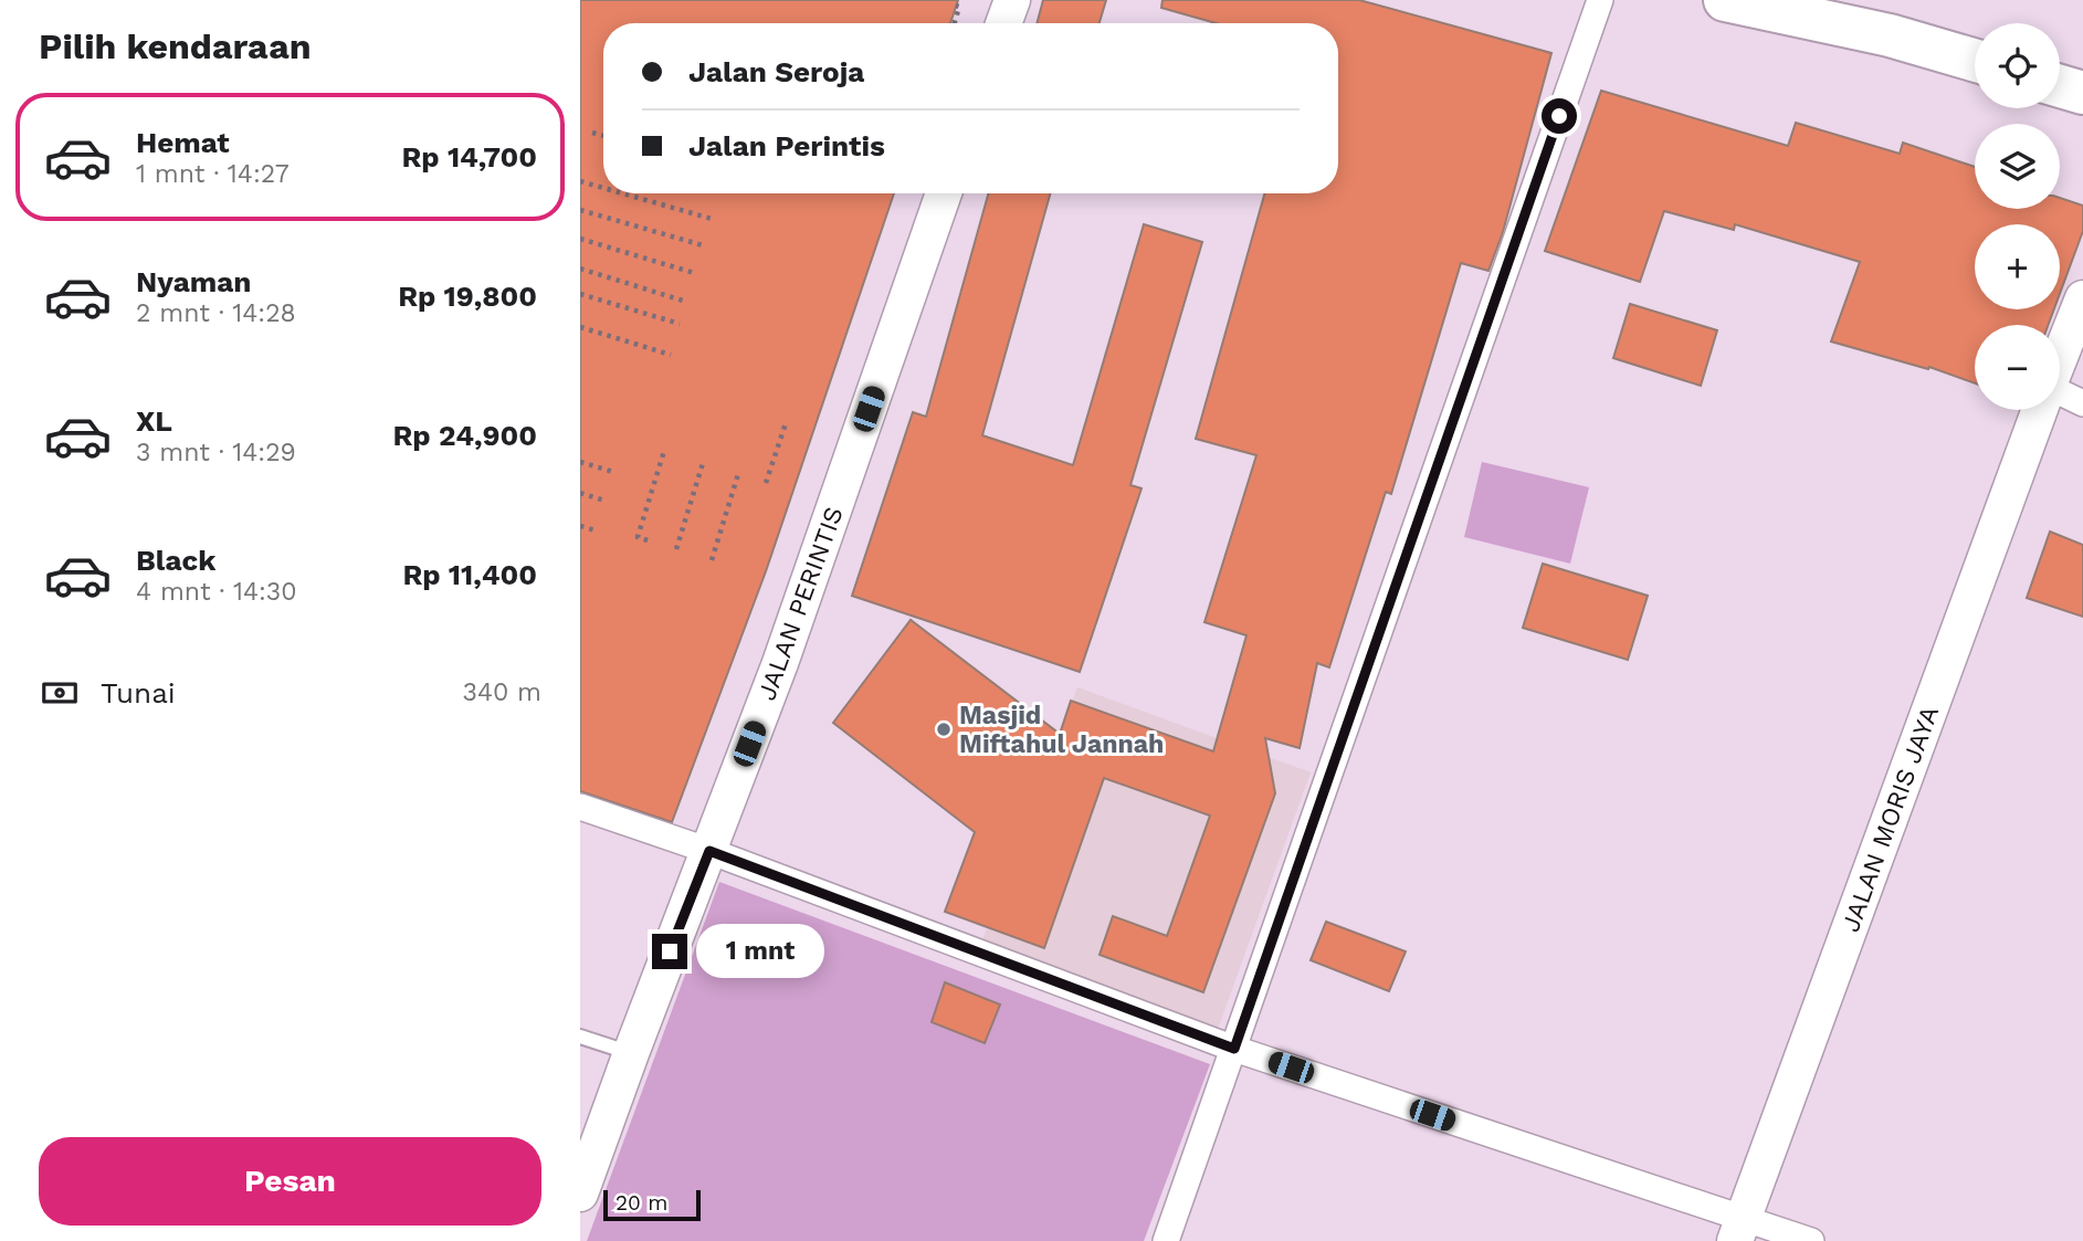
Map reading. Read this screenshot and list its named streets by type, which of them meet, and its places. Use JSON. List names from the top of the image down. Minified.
{"streets":{"street":["JALAN PERINTIS","JALAN MORIS JAYA"]},"places":["Masjid Miftahul Jannah"],"scale_bar":"20 m","page":{"heading":"Pilih kendaraan","map_buttons":["+","−"],"banner":["Jalan Seroja","Jalan Perintis"],"list":[{"name":"Hemat","note":"1 mnt · 14:27","value":"Rp 14,700"},{"name":"Nyaman","note":"2 mnt · 14:28","value":"Rp 19,800"},{"name":"XL","note":"3 mnt · 14:29","value":"Rp 24,900"},{"name":"Black","note":"4 mnt · 14:30","value":"Rp 11,400"}],"pay":["Tunai","340 m"],"bubble":"1 mnt","buttons":"Pesan","scale":"20 m"}}
